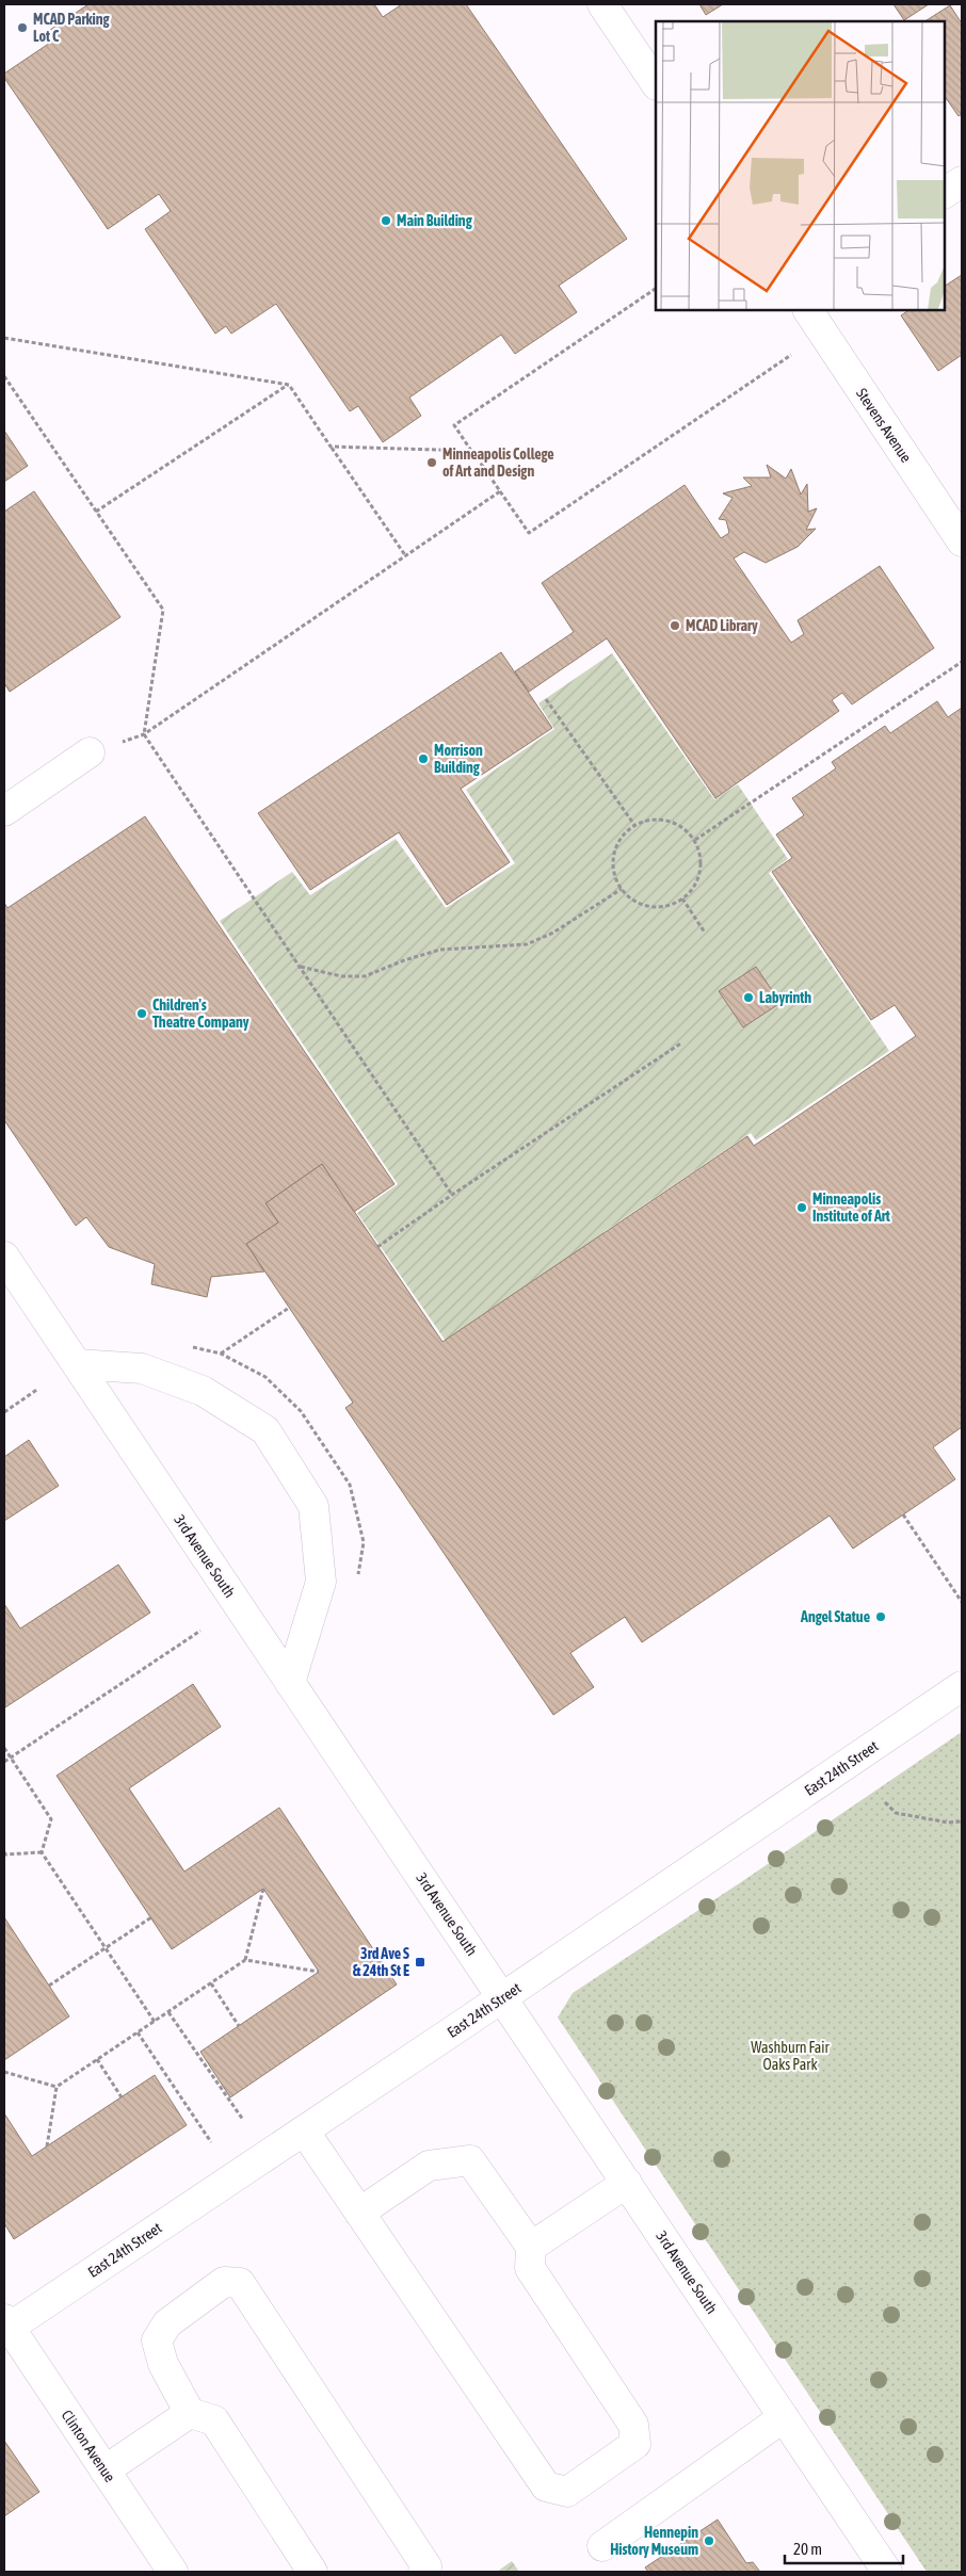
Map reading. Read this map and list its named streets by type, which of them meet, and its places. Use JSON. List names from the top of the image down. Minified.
{"streets":{"street":["Stevens Avenue","3rd Avenue South","East 24th Street","Clinton Avenue"]},"crossings":[["3rd Avenue South","East 24th Street"],["East 24th Street","Clinton Avenue"]],"parks":["Washburn Fair Oaks Park"],"places":{"other":["MCAD Parking Lot C","Main Building","Minneapolis College of Art and Design","MCAD Library","Morrison Building","Labyrinth","Children's Theatre Company","Minneapolis Institute of Art","Angel Statue","Hennepin History Museum"],"transit":["3rd Ave S & 24th St E"]},"scale_bar":"20 m"}
